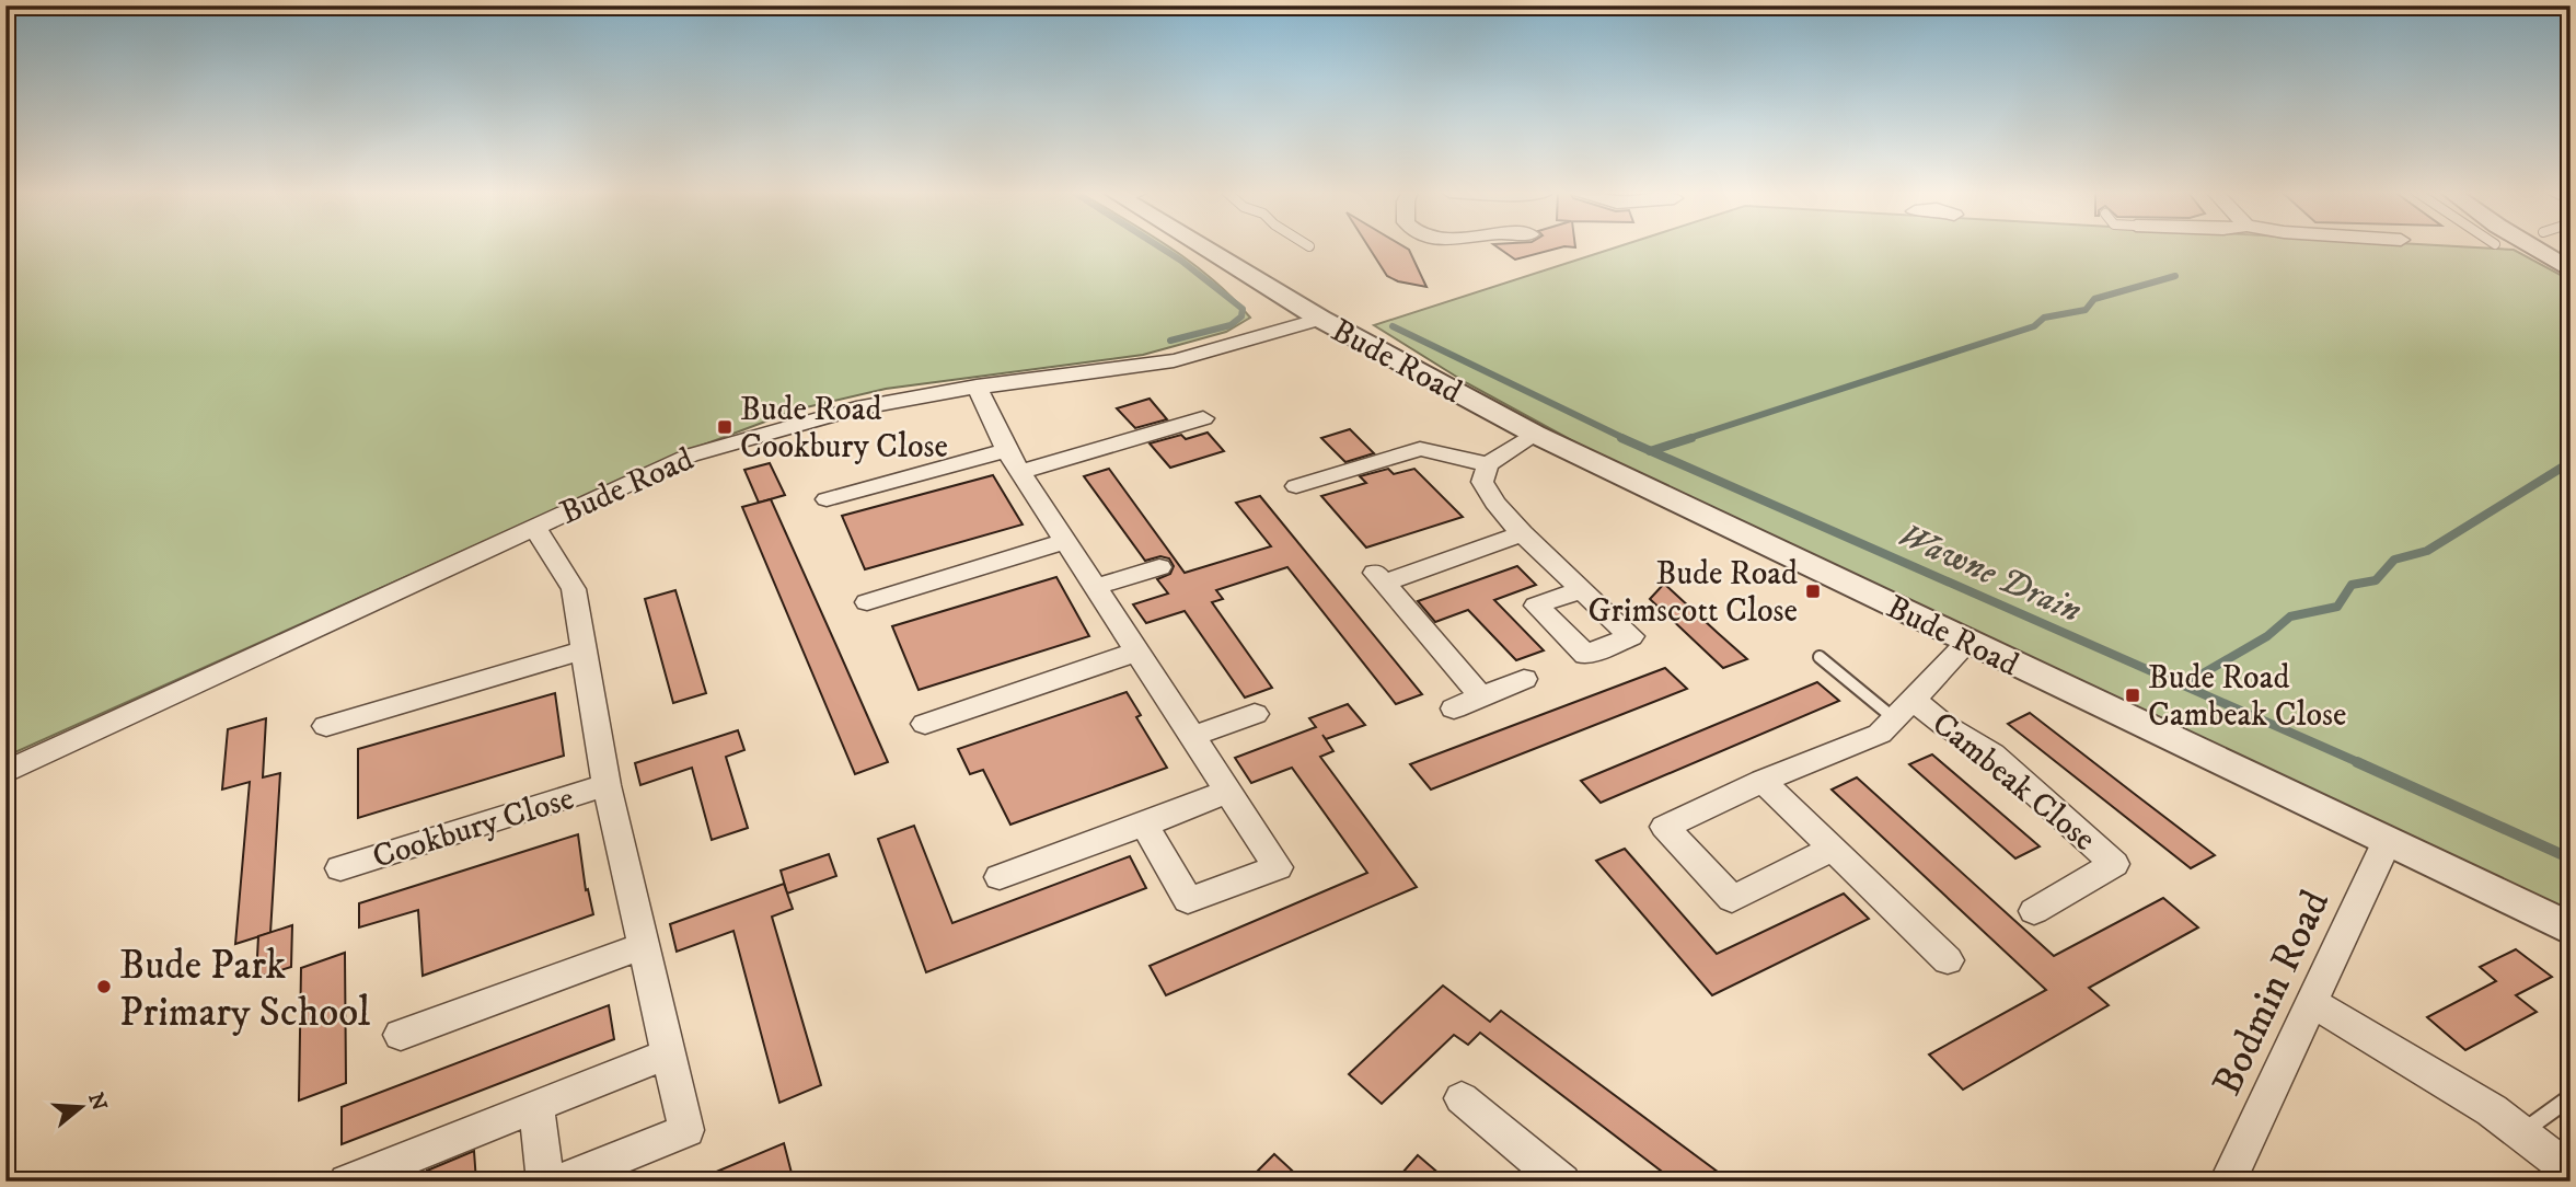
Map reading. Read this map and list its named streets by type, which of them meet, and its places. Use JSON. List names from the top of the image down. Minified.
{"streets":{"street":["Bude Road","Cambeak Close","Cookbury Close","Bodmin Road"]},"crossings":[["Bude Road","Cambeak Close"],["Bude Road","Cookbury Close"],["Bude Road","Bodmin Road"]],"water":["Wawne Drain"],"places":{"transit":["Bude Road Cookbury Close","Bude Road Grimscott Close","Bude Road Cambeak Close"],"other":["Bude Park Primary School"]},"north":"right"}
